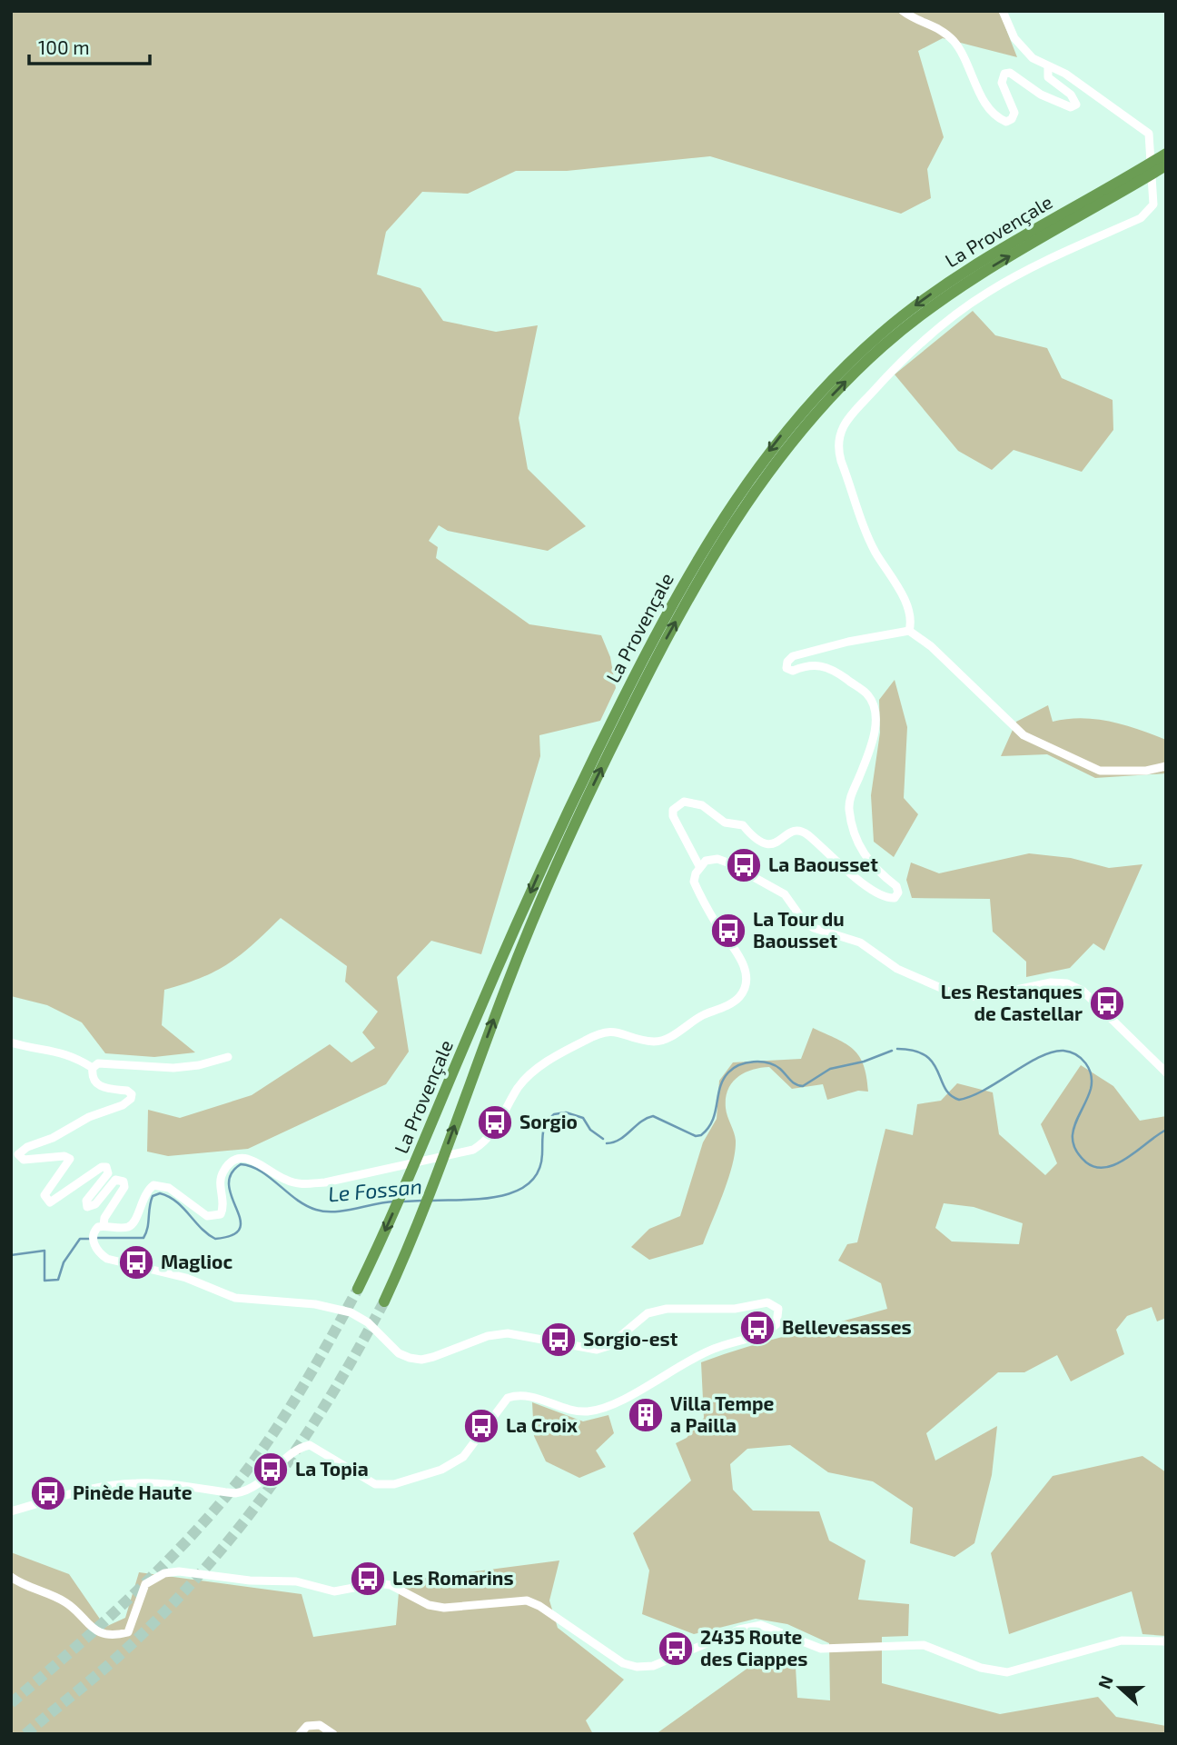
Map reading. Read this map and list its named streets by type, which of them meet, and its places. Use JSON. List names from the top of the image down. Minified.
{"streets":{"highway":["La Provençale"]},"water":["Le Fossan"],"places":{"bus stop":["La Baousset","La Tour du Baousset","Les Restanques de Castellar","Sorgio","Maglioc","Bellevesasses","Sorgio-est","La Croix","La Topia","Pinède Haute","Les Romarins","2435 Route des Ciappes"],"building":["Villa Tempe a Pailla"]},"scale_bar":"100 m","north":"left"}
